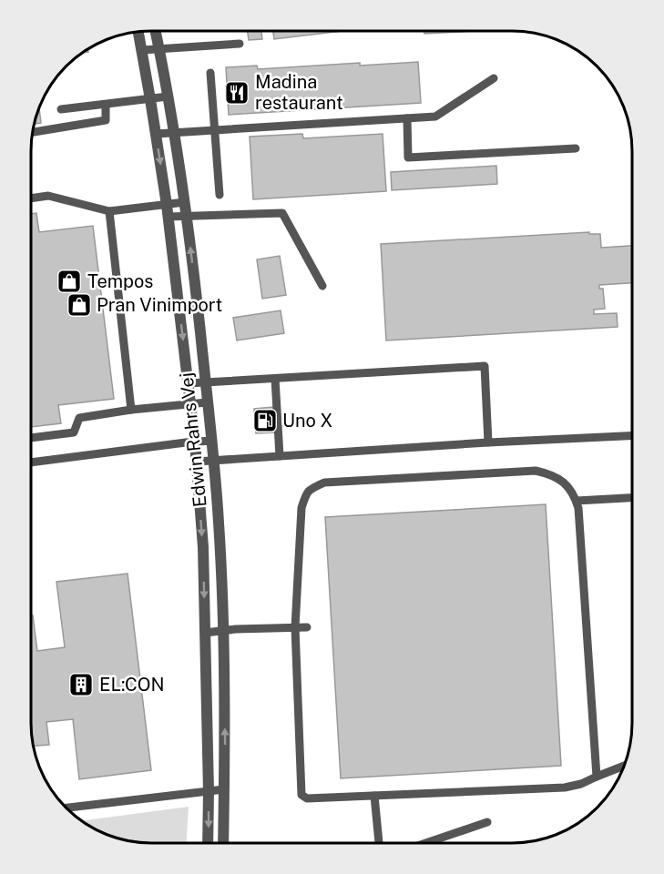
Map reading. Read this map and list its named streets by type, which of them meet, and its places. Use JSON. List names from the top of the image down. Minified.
{"streets":{"street":["Edwin Rahrs Vej"]},"places":{"restaurant":["Madina restaurant"],"shop":["Tempos","Pran Vinimport"],"fuel station":["Uno X"],"building":["EL:CON"]}}
